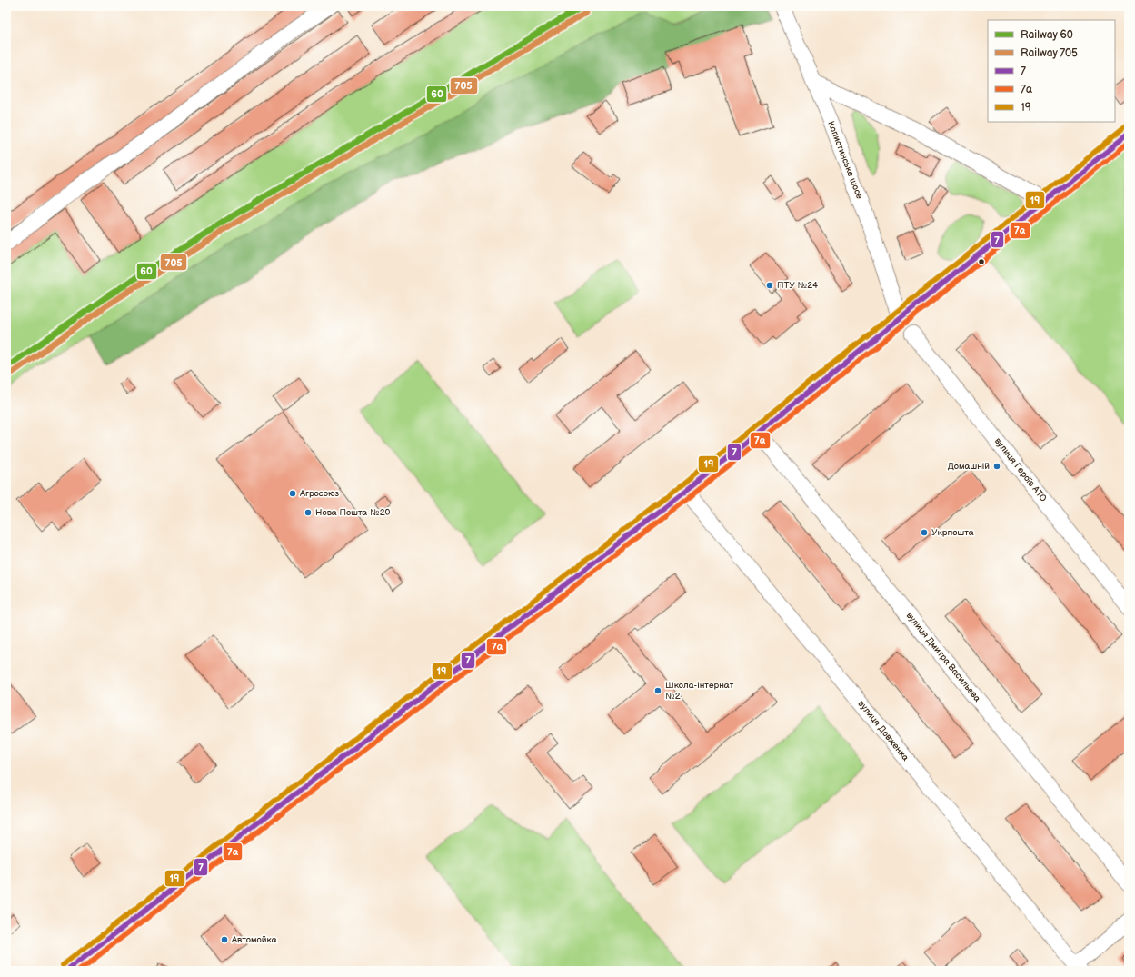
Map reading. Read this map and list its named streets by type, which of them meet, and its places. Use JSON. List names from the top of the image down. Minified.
{"streets":{"street":["Копистинське шосе","вулиця Героїв АТО","вулиця Дмитра Васильєва","вулиця Довженка"]},"places":["ПТУ №24","Домашній","Агросоюз","Нова Пошта №20","Укрпошта","Школа-інтернат №2","Автомойка"],"lines":["rail line 60","rail line 705","transit line 19","transit line 7","transit line 7а"],"legend":["Railway 60","Railway 705","7","7а","19"]}
